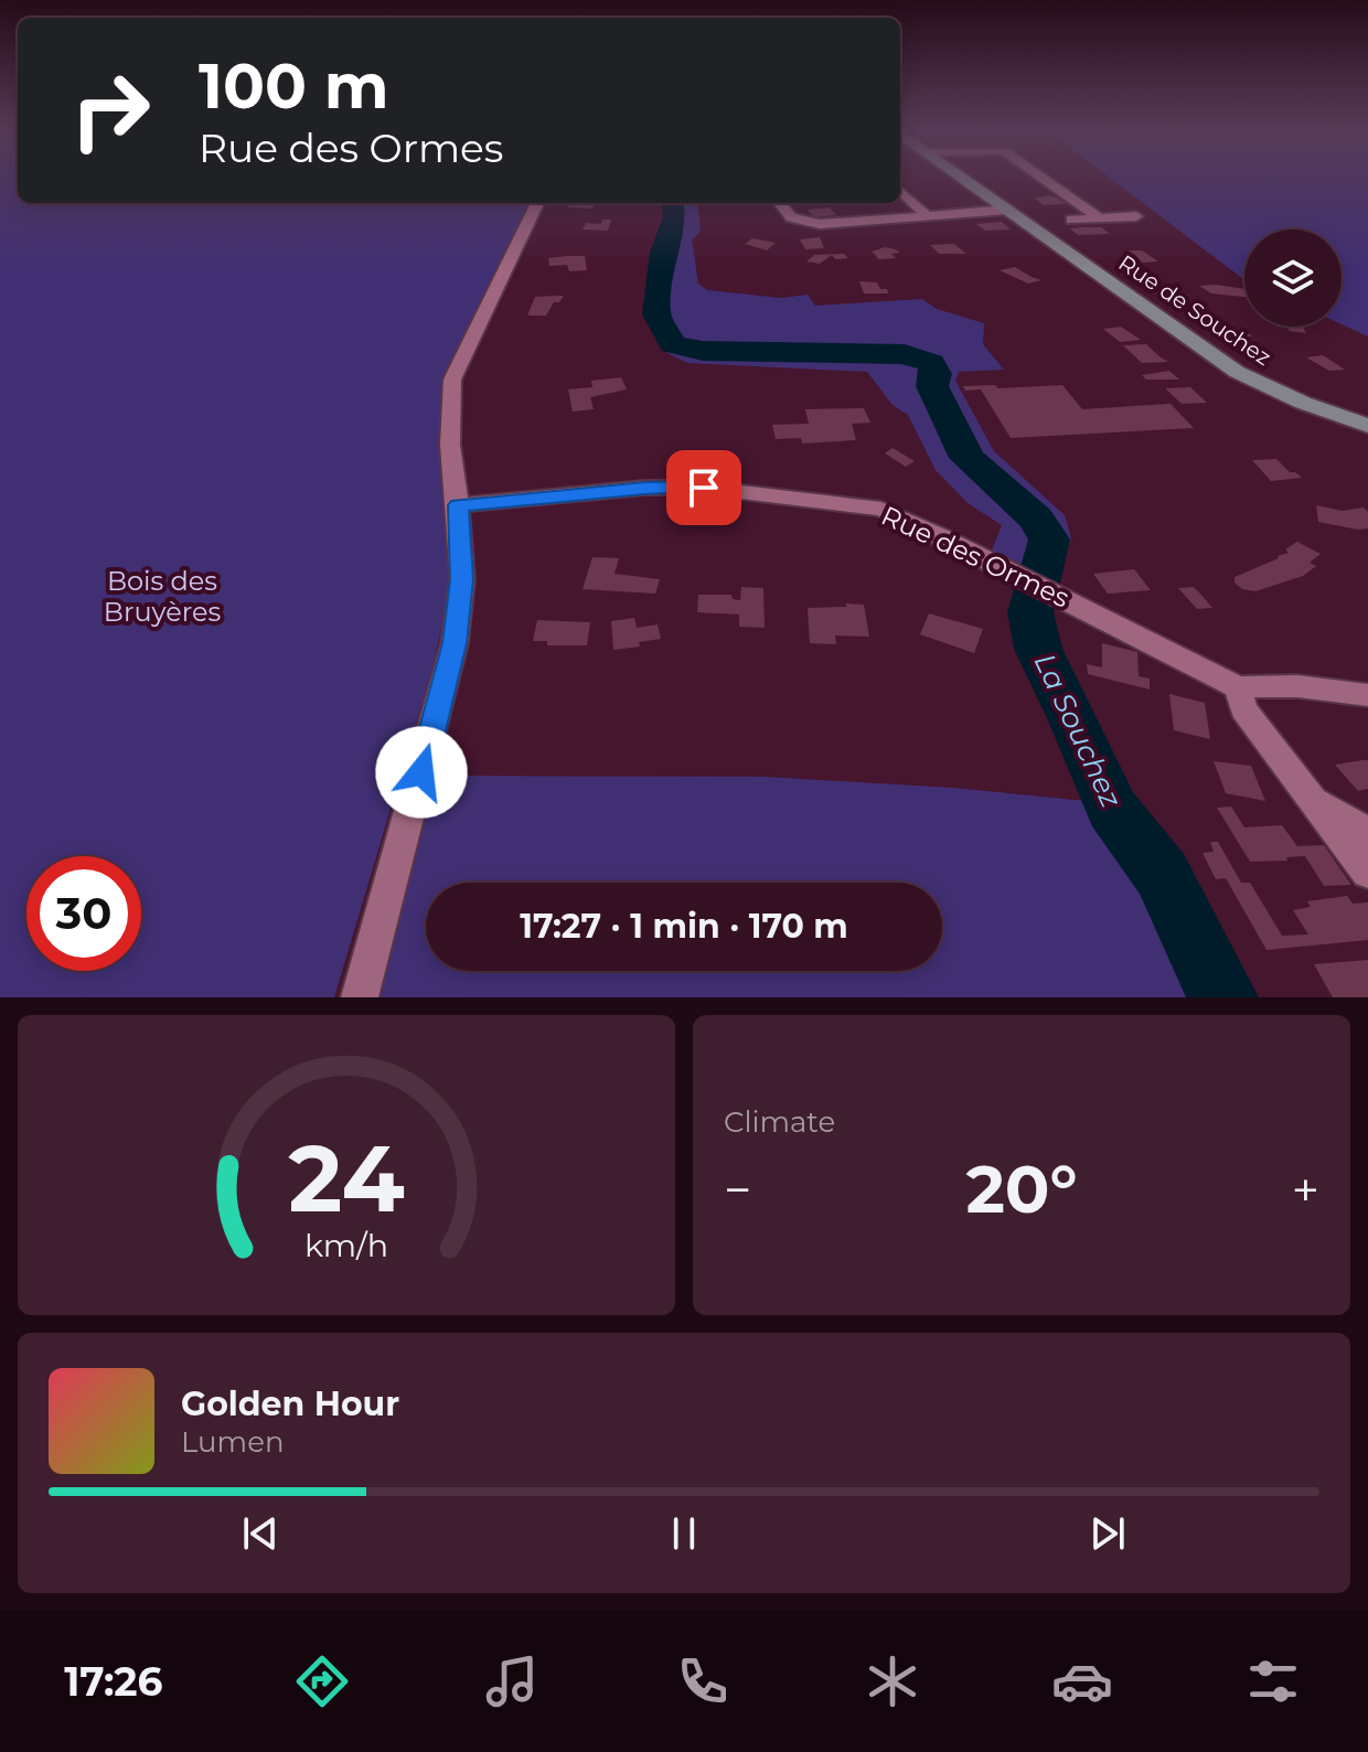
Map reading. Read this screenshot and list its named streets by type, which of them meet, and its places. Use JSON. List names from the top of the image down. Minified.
{"streets":{"main road":["Rue de Souchez"],"street":["Rue des Ormes"]},"water":["La Souchez"],"parks":["Bois des Bruyères"],"page":{"turn":["100 m","Rue des Ormes"],"limit":"30","trip":"17:27 · 1 min · 170 m","tile":"Climate","heat":["−","20°","+"],"song":["Golden Hour","Lumen"],"tabs":"17:26","gauge":["24","km/h"]}}
